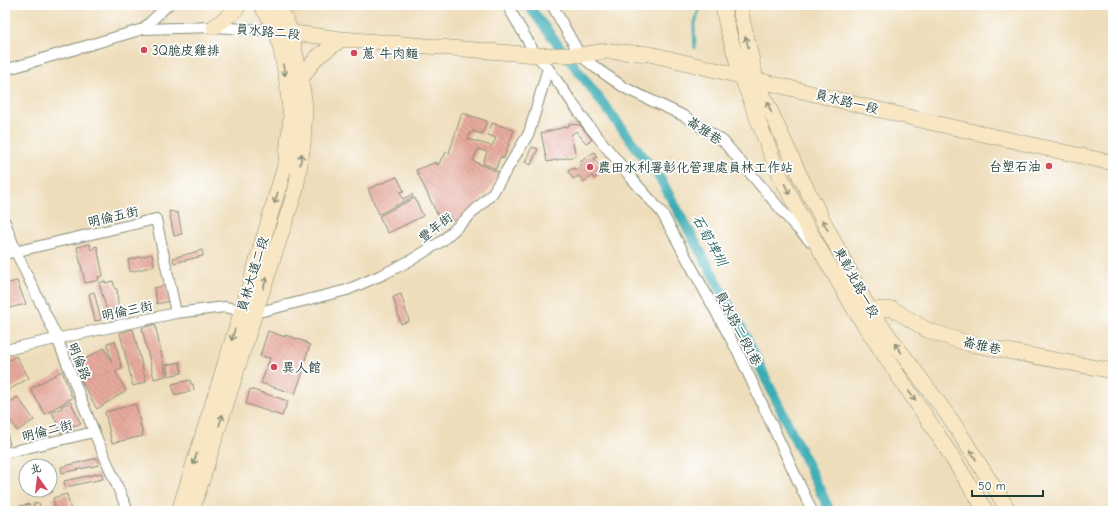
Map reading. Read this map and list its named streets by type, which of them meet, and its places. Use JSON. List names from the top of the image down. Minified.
{"streets":{"street":["員水路二段","員水路一段","崙雅巷","明倫五街","豐年街","員林大道二段","東彰北路一段","明倫三街","員水路二段1巷","明倫路","明倫二街"]},"crossings":[["員水路二段","員水路一段"],["員水路二段","崙雅巷"],["員水路二段","員林大道二段"],["員水路二段","員水路二段1巷"],["員水路一段","崙雅巷"],["員水路一段","東彰北路一段"],["崙雅巷","東彰北路一段"],["明倫五街","明倫三街"],["明倫五街","明倫路"],["豐年街","員林大道二段"],["豐年街","明倫三街"],["豐年街","員水路二段1巷"],["員林大道二段","明倫三街"],["明倫三街","明倫路"],["明倫路","明倫二街"]],"water":["石筍埤圳"],"places":["3Q脆皮雞排","蔥 牛肉麵","台塑石油","農田水利署彰化管理處員林工作站","異人館"],"scale_bar":"50 m","north":"top"}
